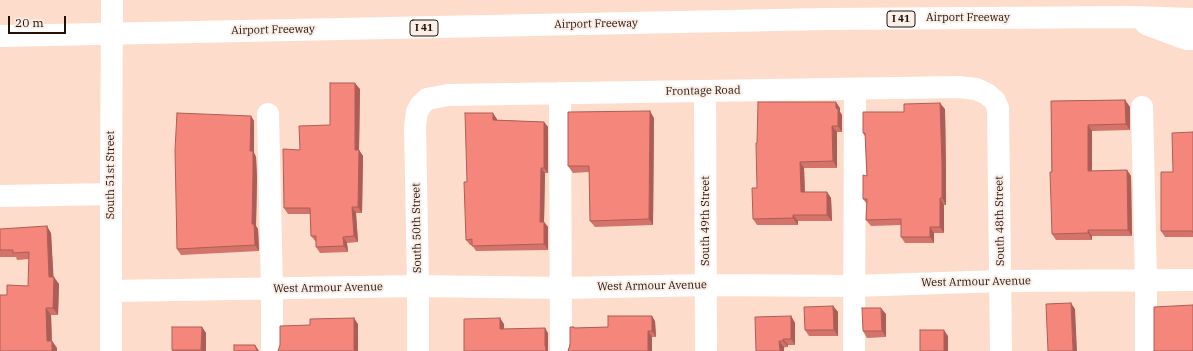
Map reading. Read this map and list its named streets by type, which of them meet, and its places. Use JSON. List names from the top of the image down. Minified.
{"streets":{"main road":["Airport Freeway","I 41","Frontage Road","South 51st Street","South 49th Street","South 48th Street","South 50th Street","West Armour Avenue"]},"crossings":[["Frontage Road","South 49th Street"],["Frontage Road","South 48th Street"],["Frontage Road","South 50th Street"],["South 51st Street","West Armour Avenue"],["South 49th Street","West Armour Avenue"],["South 48th Street","West Armour Avenue"],["South 50th Street","West Armour Avenue"]],"scale_bar":"20 m"}
